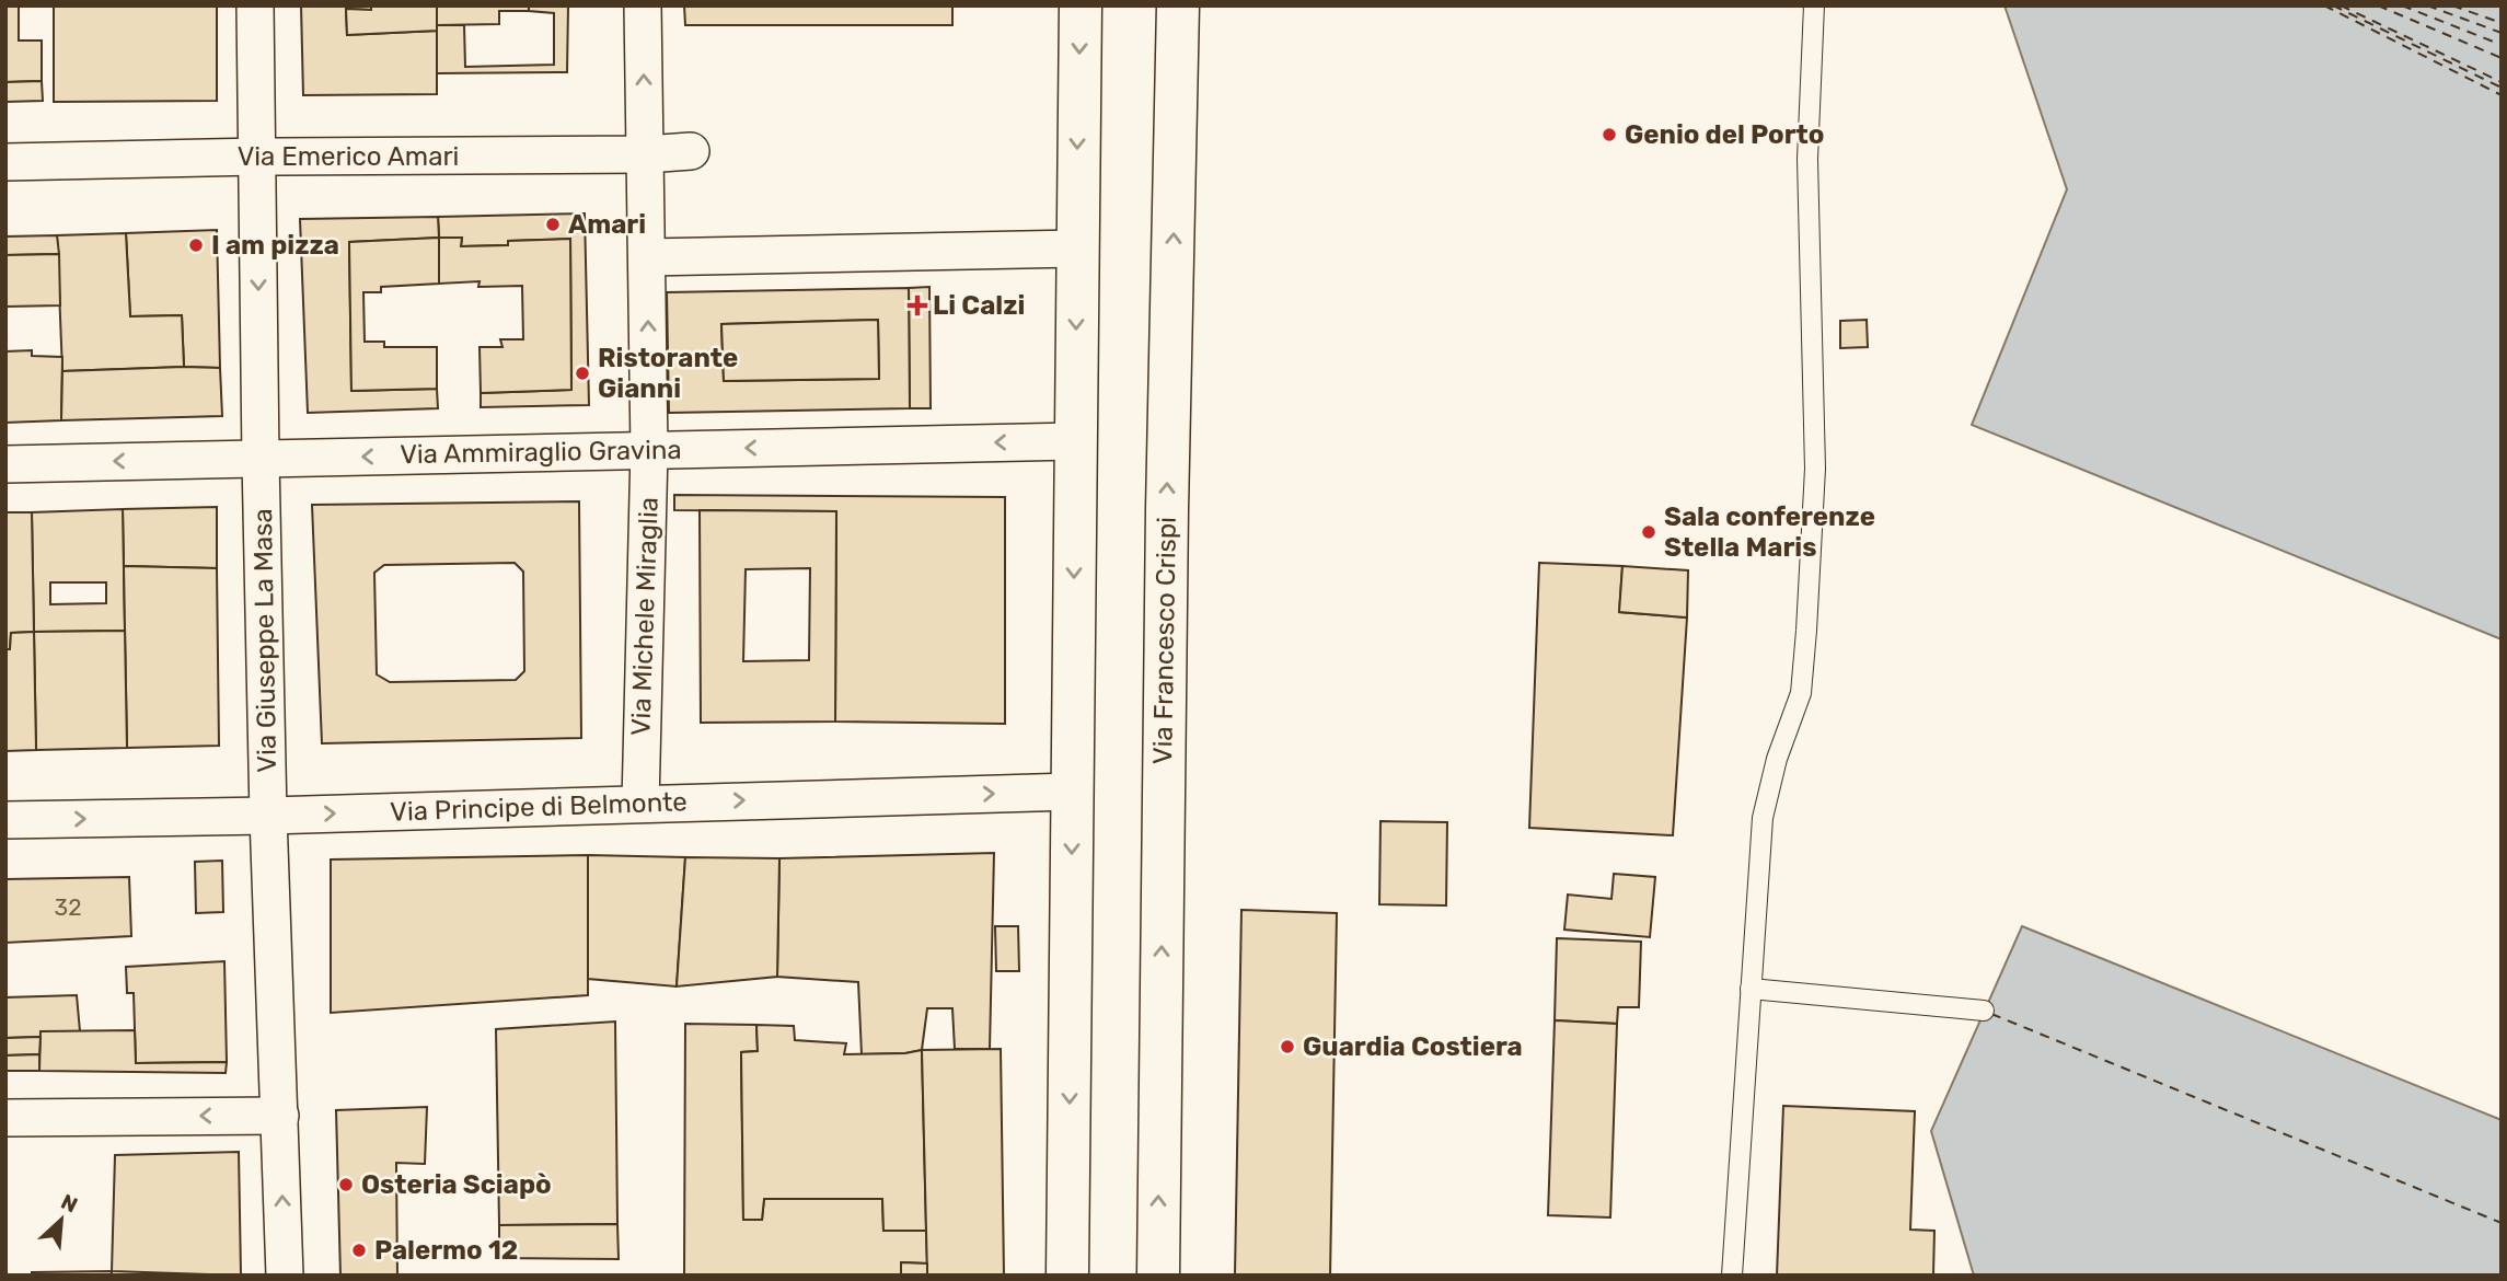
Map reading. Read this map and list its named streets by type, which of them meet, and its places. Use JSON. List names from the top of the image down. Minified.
{"streets":{"main road":["Via Francesco Crispi"],"street":["Via Emerico Amari","Via Ammiraglio Gravina","Via Michele Miraglia","Via Giuseppe La Masa","Via Principe di Belmonte"]},"crossings":[["Via Emerico Amari","Via Michele Miraglia"],["Via Emerico Amari","Via Giuseppe La Masa"],["Via Ammiraglio Gravina","Via Michele Miraglia"],["Via Ammiraglio Gravina","Via Giuseppe La Masa"],["Via Michele Miraglia","Via Principe di Belmonte"],["Via Giuseppe La Masa","Via Principe di Belmonte"]],"one_way":["Via Michele Miraglia","Via Principe di Belmonte"],"places":{"other":["Genio del Porto","Amari","I am pizza","Ristorante Gianni","Sala conferenze Stella Maris","Guardia Costiera","Osteria Sciapò","Palermo 12"],"health":["Li Calzi"]},"house_numbers":["32"],"north":"top right"}
